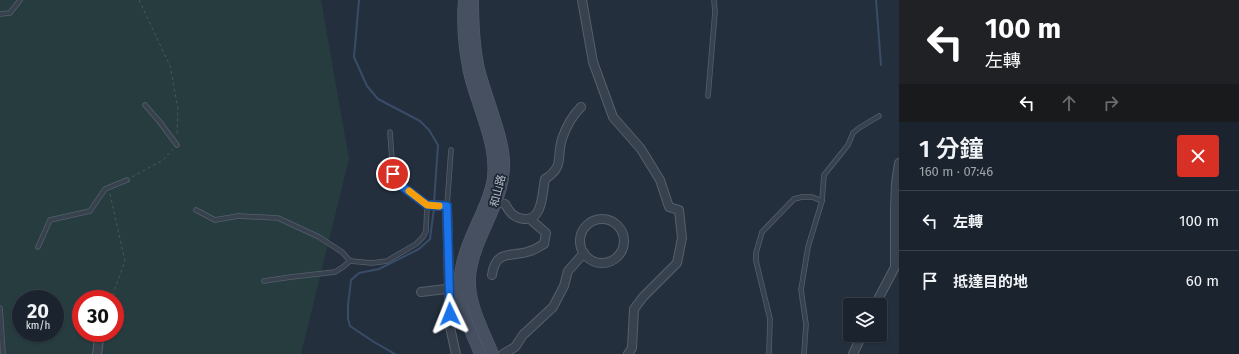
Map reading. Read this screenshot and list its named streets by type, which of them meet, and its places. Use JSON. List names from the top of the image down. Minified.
{"streets":{"main road":["和山路"]},"page":{"turn":["100 m","左轉"],"heading":["1 分鐘","160 m · 07:46"],"list":[{"name":"左轉","value":"100 m"},{"name":"抵達目的地","value":"60 m"}],"speed":"20 km/h","limit":"30"}}
